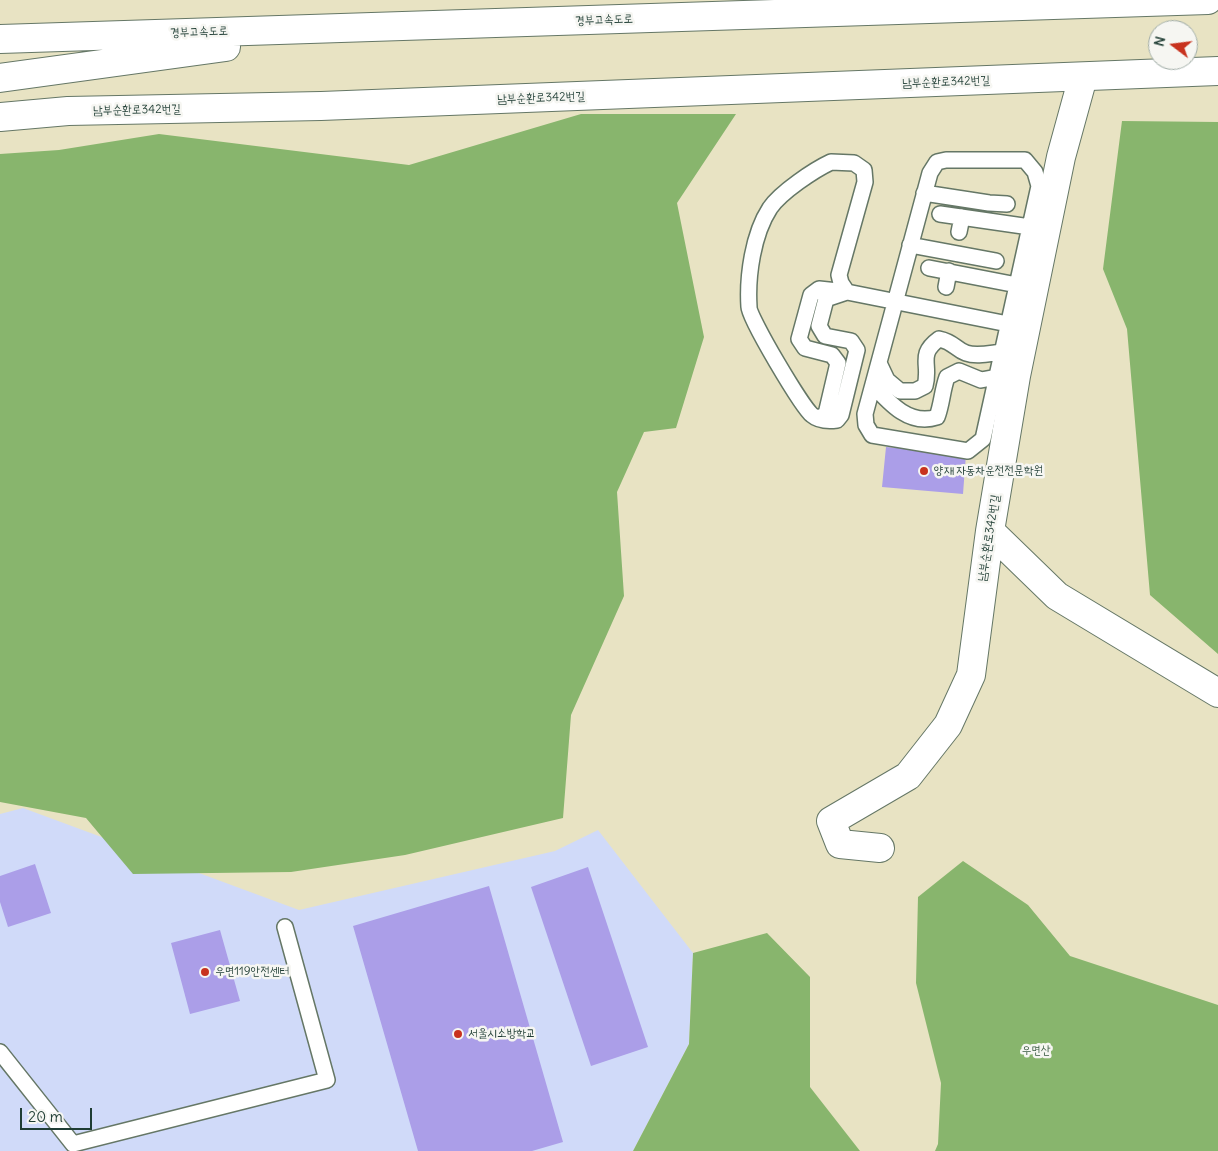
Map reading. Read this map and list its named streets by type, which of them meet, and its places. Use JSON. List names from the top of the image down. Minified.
{"streets":{"main road":["경부고속도로","남부순환로342번길"]},"parks":["우면산"],"places":["양재 자동차운전전문학원","우면119안전센터","서울시소방학교"],"scale_bar":"20 m","north":"left"}
